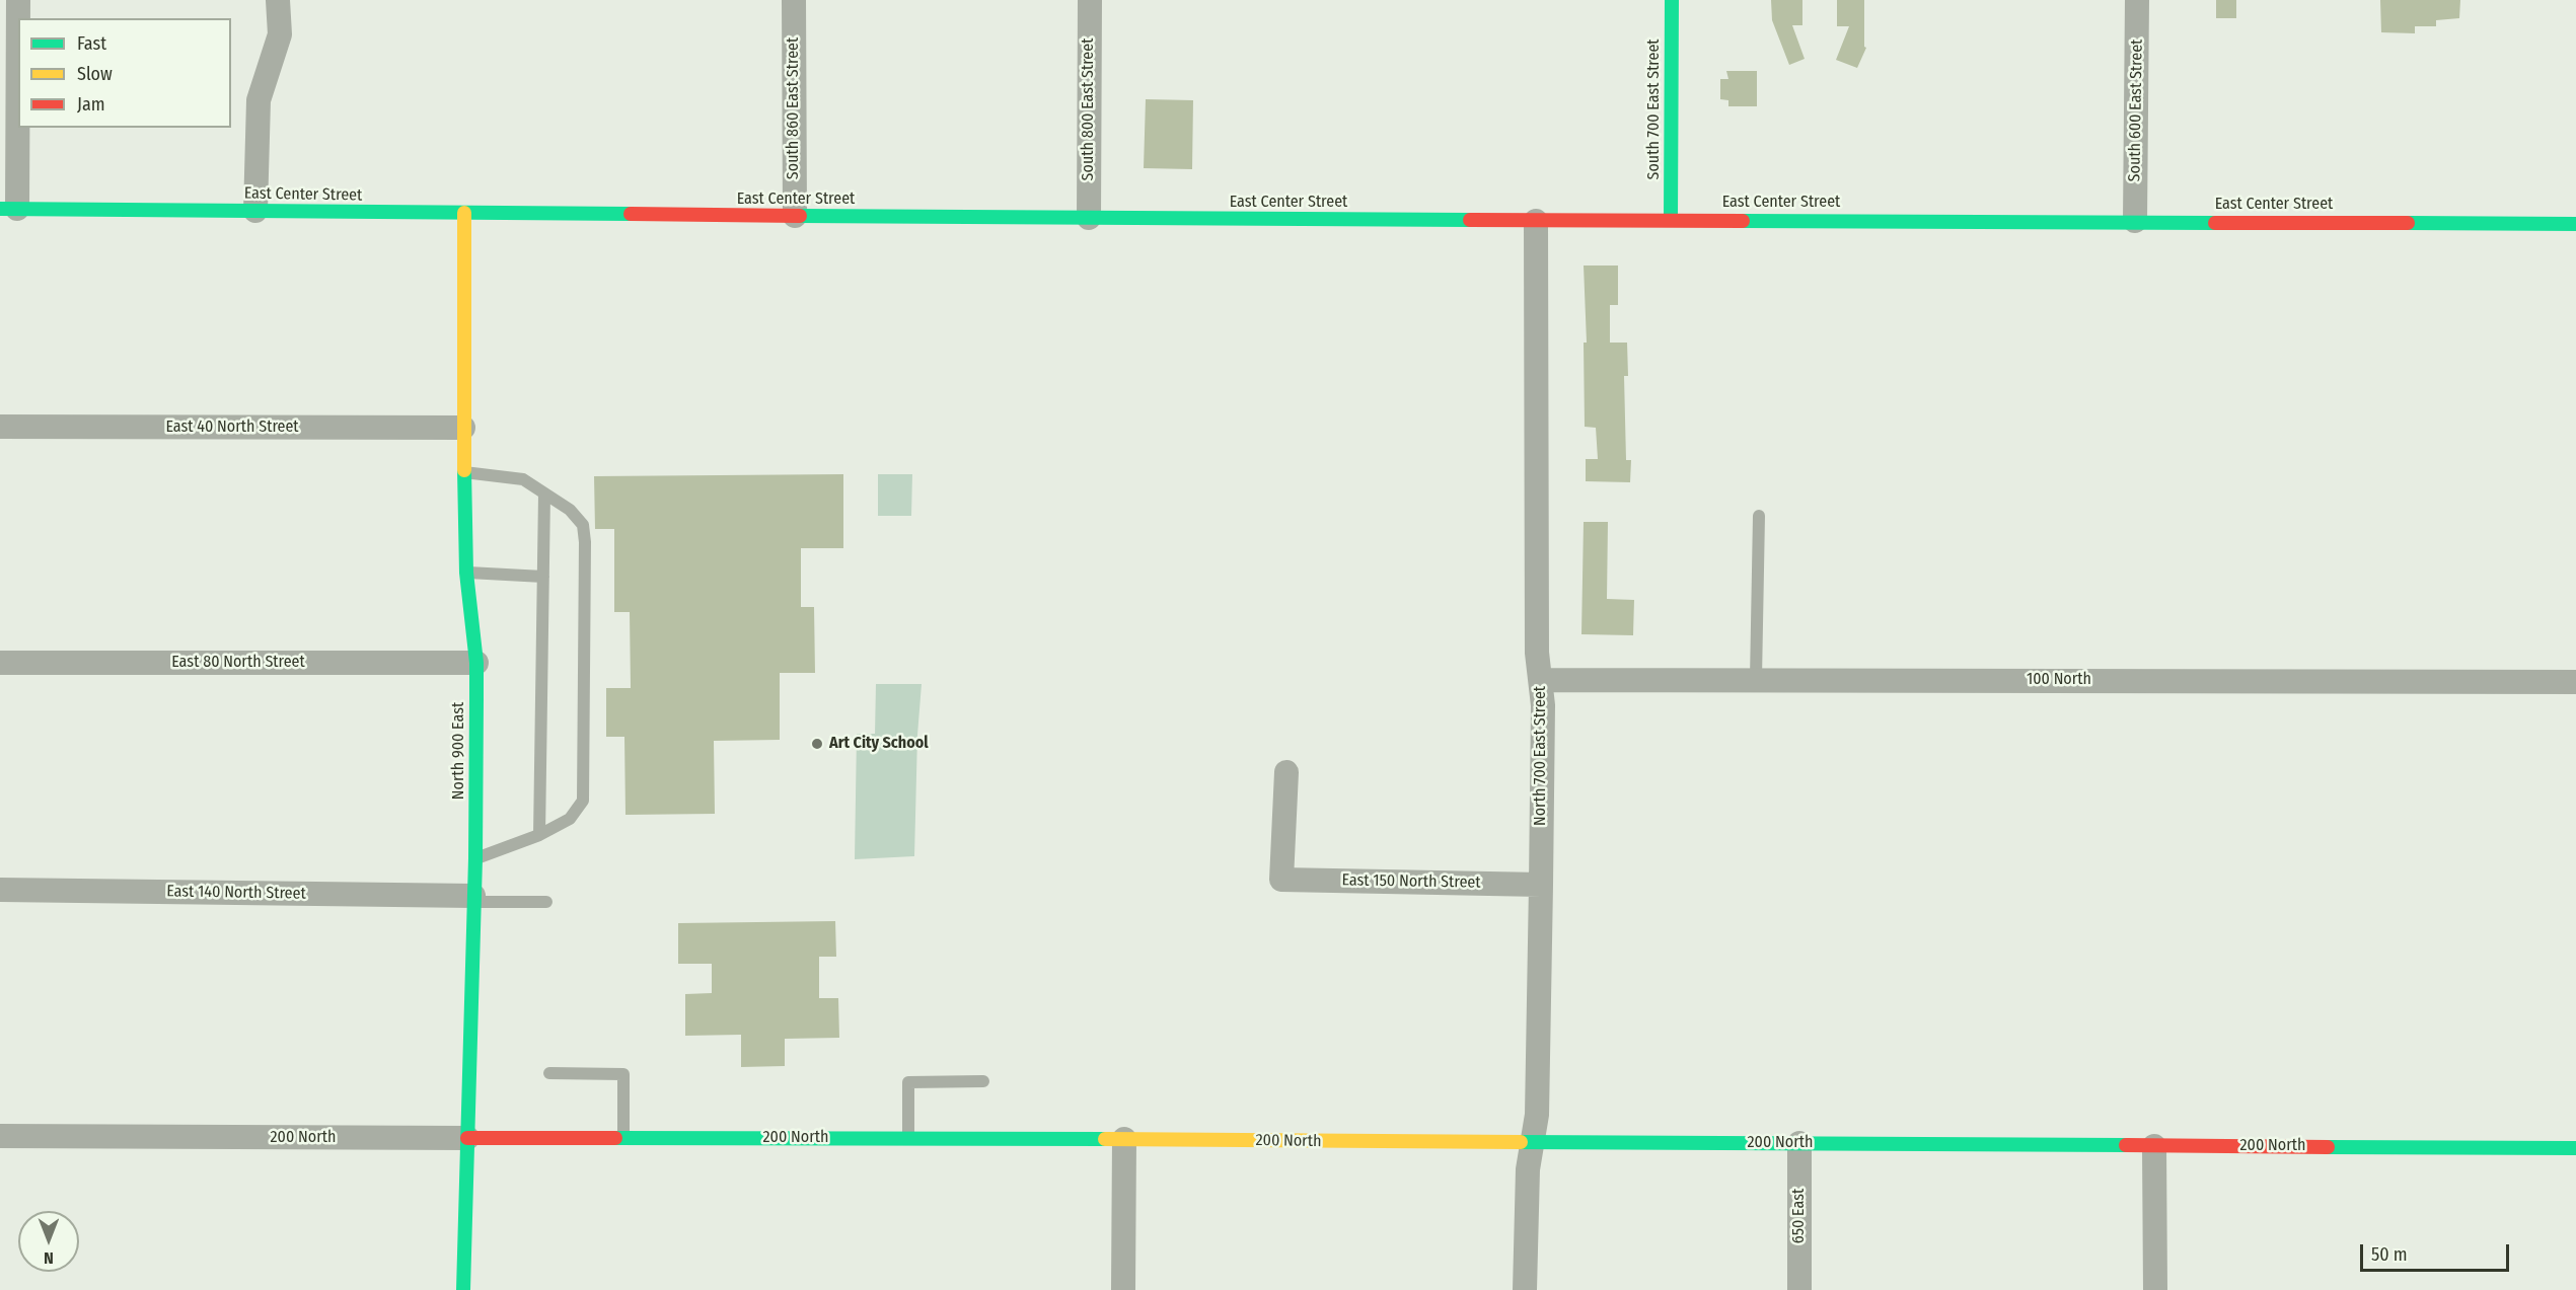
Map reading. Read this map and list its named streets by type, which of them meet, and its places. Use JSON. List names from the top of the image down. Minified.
{"streets":{"street":["South 860 East Street","South 800 East Street","South 700 East Street","South 600 East Street","East Center Street","East 40 North Street","East 80 North Street","100 North","North 900 East","North 700 East Street","East 150 North Street","East 140 North Street","200 North","650 East"]},"crossings":[["South 860 East Street","East Center Street"],["South 800 East Street","East Center Street"],["South 700 East Street","East Center Street"],["South 600 East Street","East Center Street"],["East Center Street","North 900 East"],["East Center Street","North 700 East Street"],["East 40 North Street","North 900 East"],["East 80 North Street","North 900 East"],["100 North","North 700 East Street"],["North 900 East","East 140 North Street"],["North 900 East","200 North"],["North 700 East Street","East 150 North Street"],["North 700 East Street","200 North"],["200 North","650 East"]],"places":["Art City School"],"legend":["Fast","Slow","Jam"],"scale_bar":"50 m","north":"bottom"}
